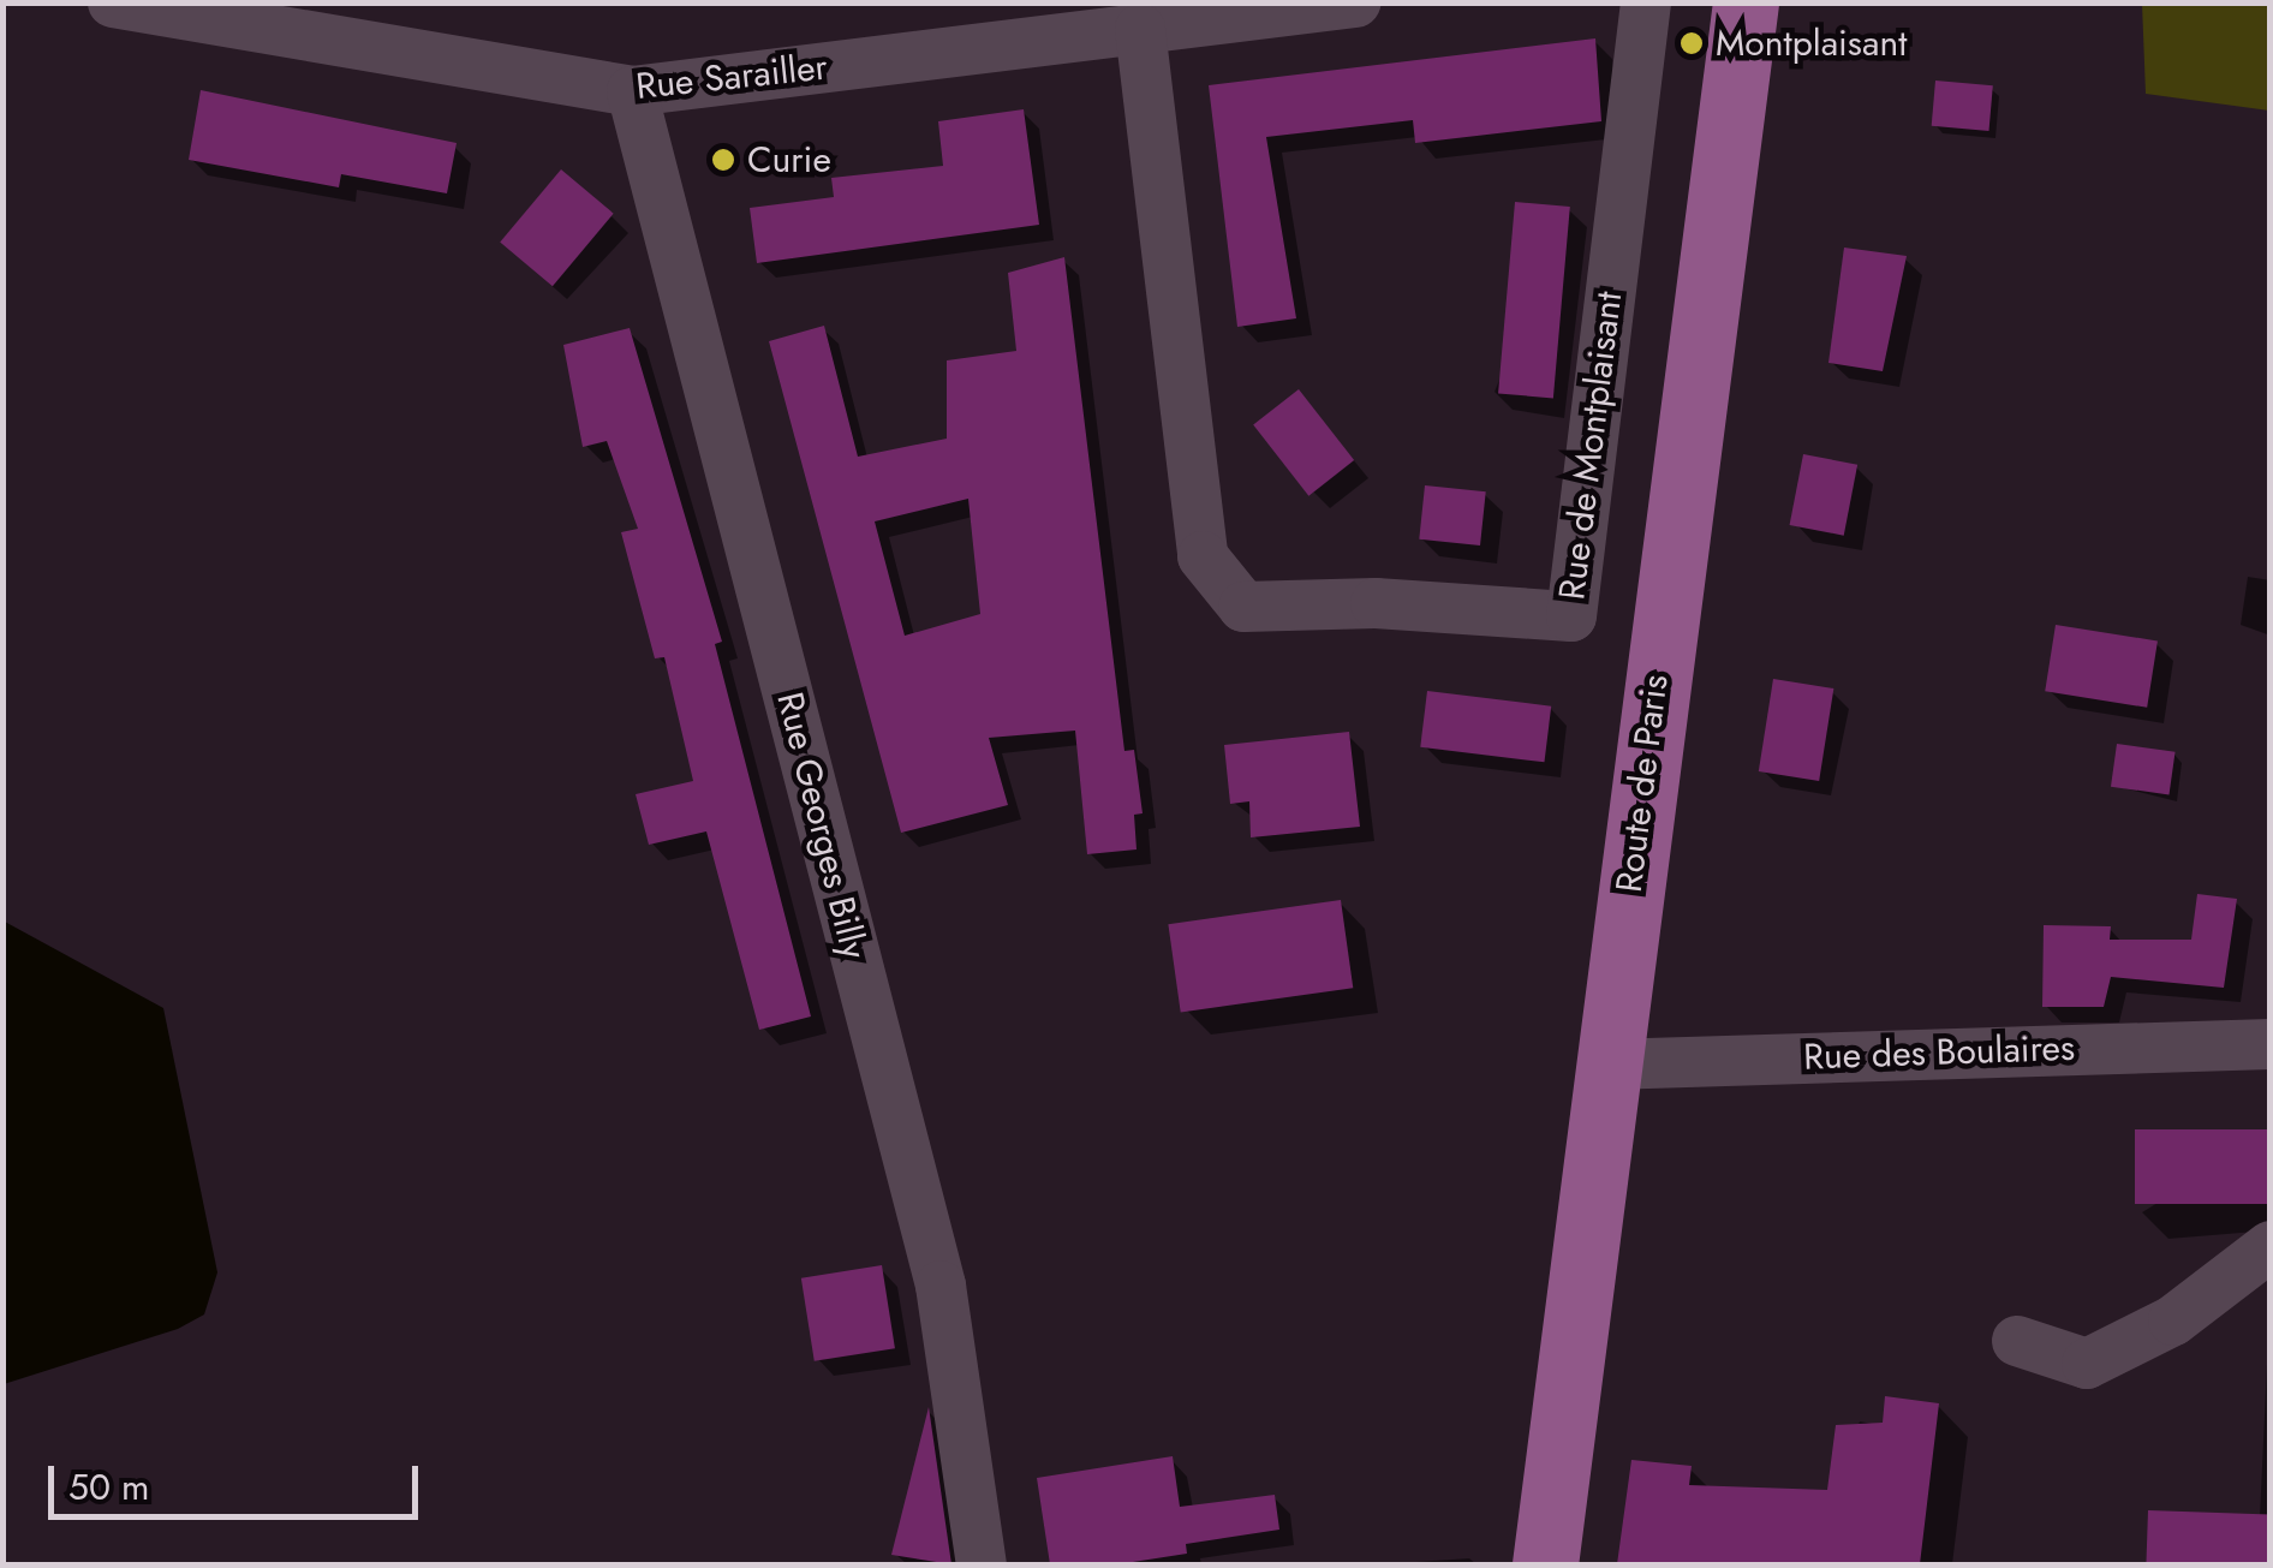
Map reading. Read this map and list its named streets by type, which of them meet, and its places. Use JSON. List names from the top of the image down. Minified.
{"streets":{"main road":["Route de Paris"],"street":["Rue Sarailler","Rue de Montplaisant","Rue Georges Billy","Rue des Boulaires"]},"crossings":[["Rue Sarailler","Rue de Montplaisant"],["Rue Sarailler","Rue Georges Billy"],["Route de Paris","Rue des Boulaires"]],"places":["Montplaisant","Curie"],"scale_bar":"50 m"}
